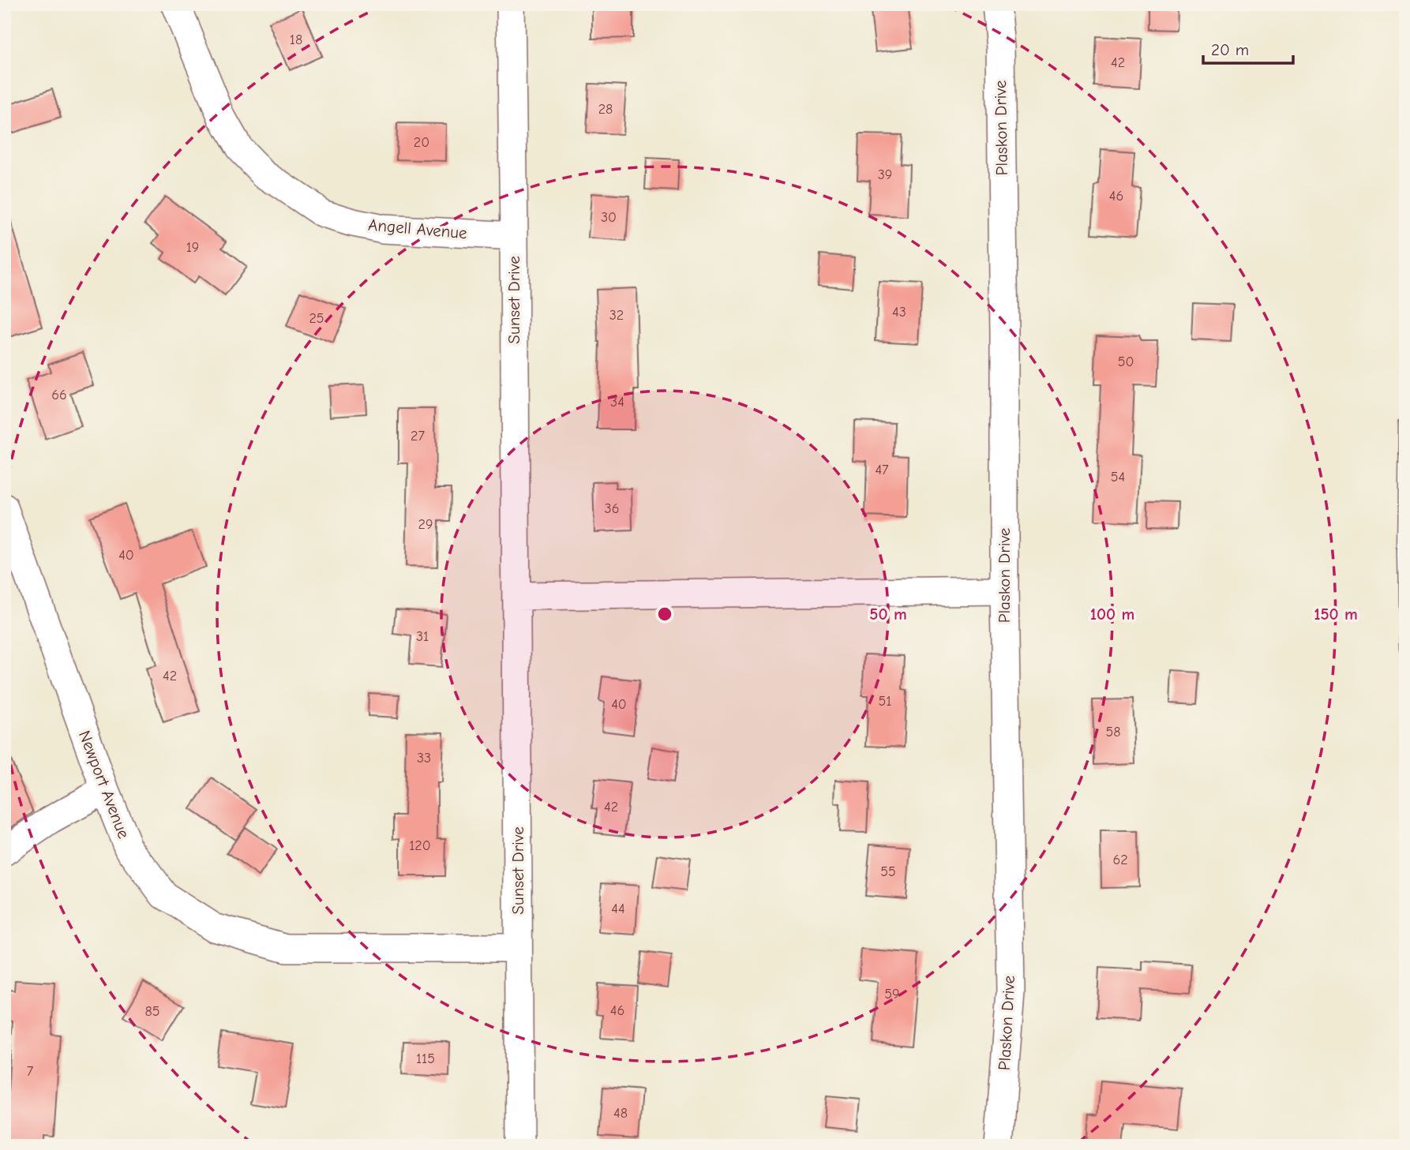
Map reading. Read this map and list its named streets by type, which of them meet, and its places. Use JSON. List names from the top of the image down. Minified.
{"streets":{"street":["Plaskon Drive","Angell Avenue","Sunset Drive","Newport Avenue"]},"crossings":[["Angell Avenue","Sunset Drive"],["Sunset Drive","Newport Avenue"]],"house_numbers":["18","42","28","20","39","46","30","19","43","32","25","50","66","34","27","47","54","36","29","40","31","42","51","40","58","33","42","120","62","55","44","59","46","85","115","7","48"],"scale_bar":"20 m","rings":["50 m","100 m","150 m"]}
